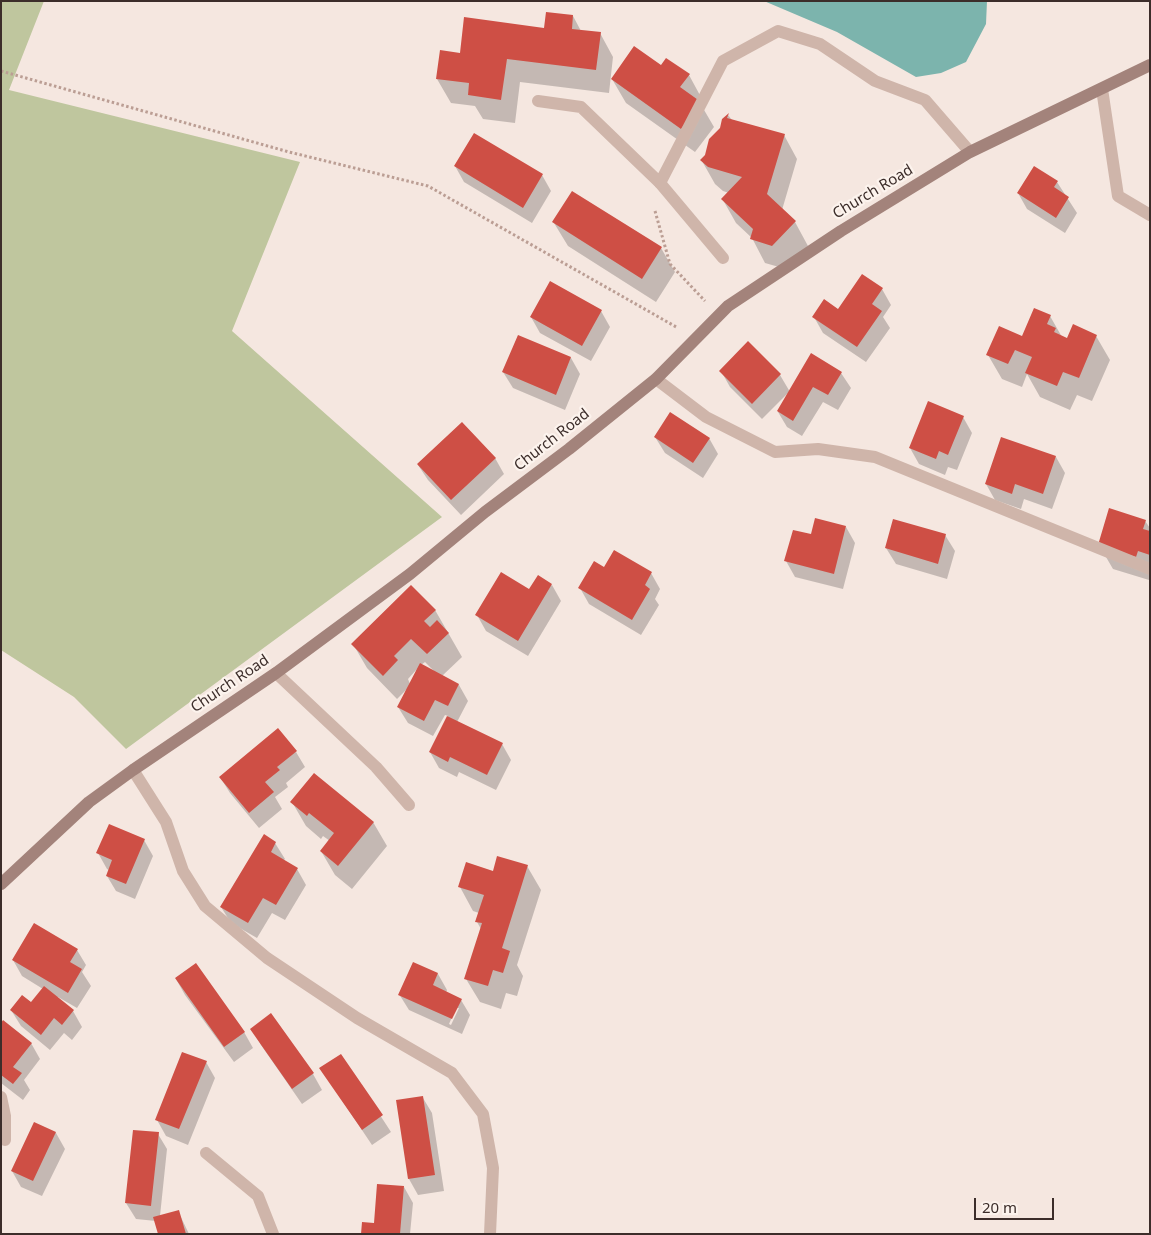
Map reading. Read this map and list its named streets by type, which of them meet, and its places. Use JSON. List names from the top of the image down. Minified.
{"streets":{"street":["Church Road"]},"scale_bar":"20 m"}
